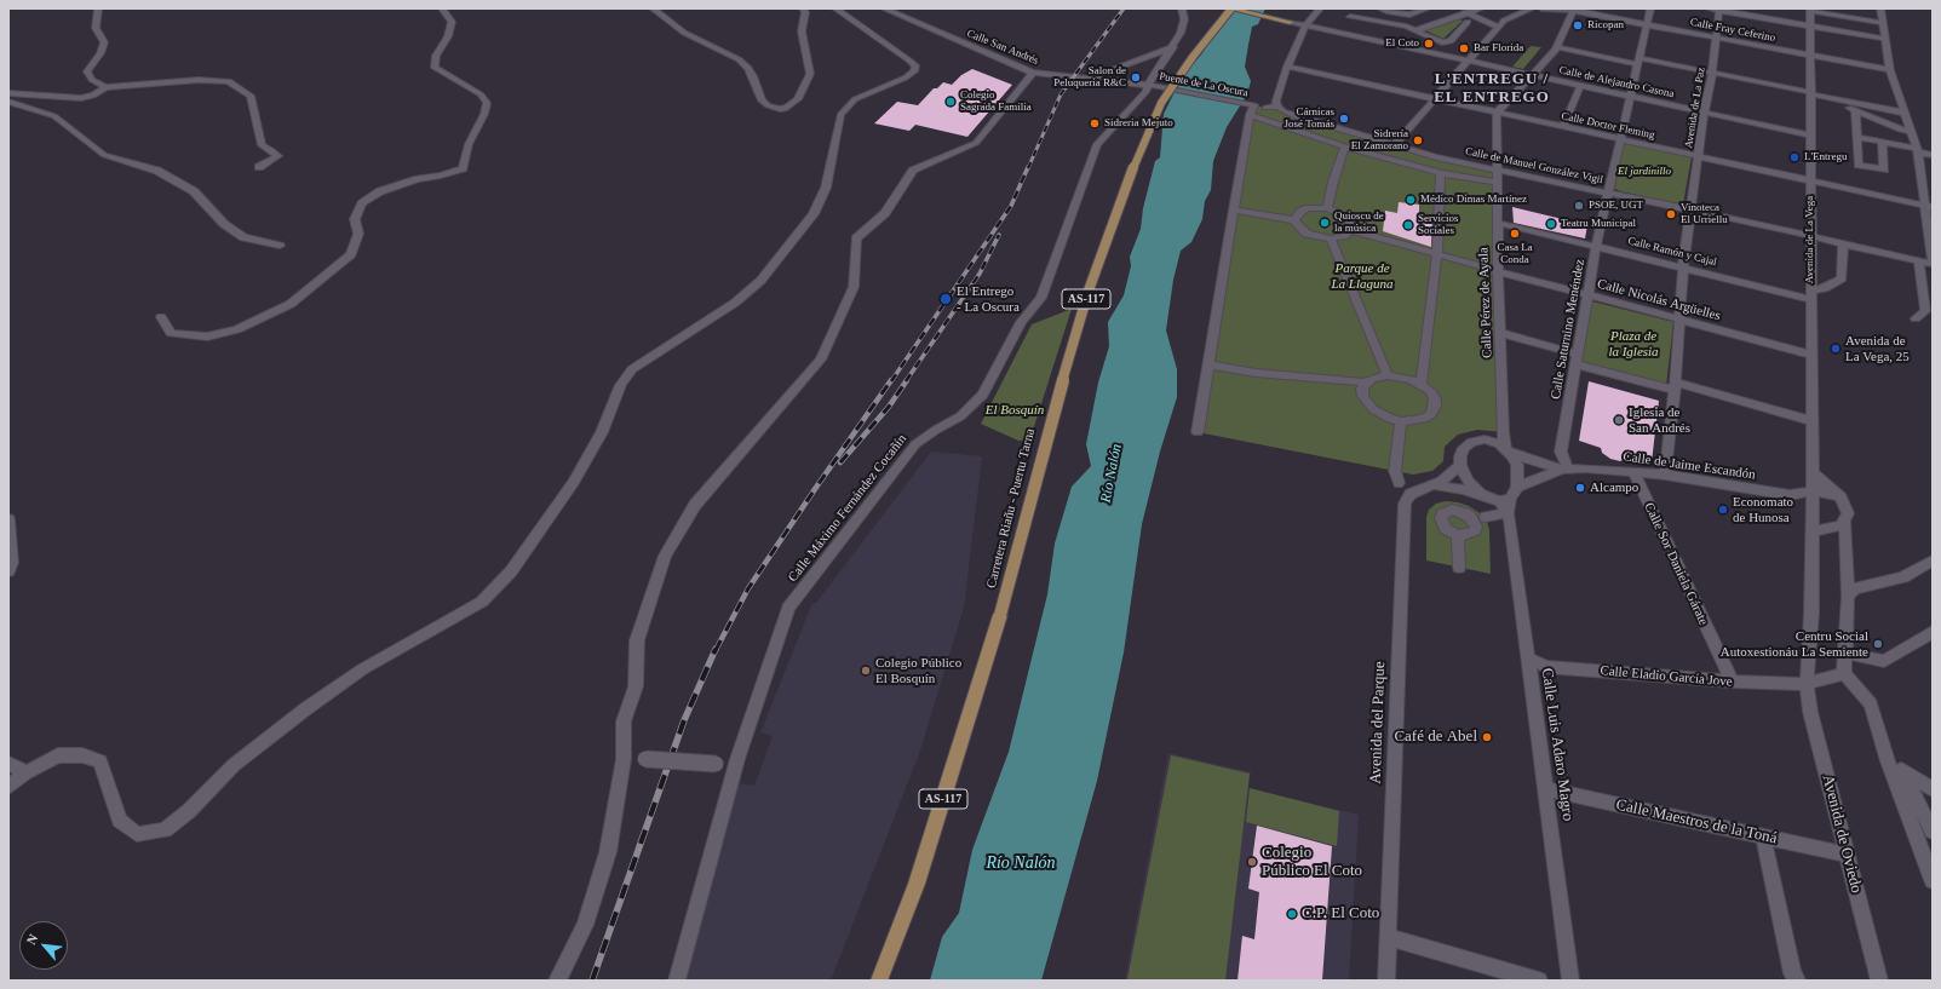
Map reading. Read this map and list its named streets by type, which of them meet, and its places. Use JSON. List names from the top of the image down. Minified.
{"streets":{"main road":["AS-117","Carretera Riañu - Puertu Tarna"],"street":["Calle Fray Ceferino","Calle San Andrés","Calle de Alejandro Casona","Puente de La Oscura","Avenida de La Paz","Calle Doctor Fleming","Calle de Manuel González Vigil","Avenida de La Vega","Calle Ramón y Cajal","Calle Nicolás Argüelles","Calle Pérez de Ayala","Calle Saturnino Menéndez","Calle de Jaime Escandón","Calle Máximo Fernández Cocañín","Calle Sor Daniela Gárate","Calle Eladio García Jove","Avenida del Parque","Calle Luis Adaro Magro","Calle Maestros de la Toná","Avenida de Oviedo"]},"crossings":[["Calle Fray Ceferino","Avenida de La Paz"],["Calle Fray Ceferino","Avenida de La Vega"],["Calle Fray Ceferino","Calle Saturnino Menéndez"],["Calle San Andrés","Puente de La Oscura"],["Calle San Andrés","Calle Máximo Fernández Cocañín"],["Calle de Alejandro Casona","Avenida de La Paz"],["Calle de Alejandro Casona","Avenida de La Vega"],["Calle de Alejandro Casona","Calle Saturnino Menéndez"],["Puente de La Oscura","Calle de Manuel González Vigil"],["Puente de La Oscura","Calle Máximo Fernández Cocañín"],["Avenida de La Paz","Calle Doctor Fleming"],["Avenida de La Paz","Calle de Manuel González Vigil"],["Avenida de La Paz","Calle Ramón y Cajal"],["Avenida de La Paz","Calle Nicolás Argüelles"],["Avenida de La Paz","Calle de Jaime Escandón"],["Calle Doctor Fleming","Avenida de La Vega"],["Calle Doctor Fleming","Calle Pérez de Ayala"],["Calle Doctor Fleming","Calle Saturnino Menéndez"],["Calle de Manuel González Vigil","Avenida de La Vega"],["Calle de Manuel González Vigil","Calle Pérez de Ayala"],["Calle de Manuel González Vigil","Calle Saturnino Menéndez"],["Avenida de La Vega","Calle Ramón y Cajal"],["Avenida de La Vega","Calle Nicolás Argüelles"],["Avenida de La Vega","Calle de Jaime Escandón"],["Avenida de La Vega","Calle Eladio García Jove"],["Avenida de La Vega","Avenida de Oviedo"],["Calle Ramón y Cajal","Calle Pérez de Ayala"],["Calle Ramón y Cajal","Calle Saturnino Menéndez"],["Calle Nicolás Argüelles","Calle Pérez de Ayala"],["Calle Nicolás Argüelles","Calle Saturnino Menéndez"],["Calle Pérez de Ayala","Calle de Jaime Escandón"],["Calle Pérez de Ayala","Avenida del Parque"],["Calle Pérez de Ayala","Calle Luis Adaro Magro"],["Calle Saturnino Menéndez","Calle de Jaime Escandón"],["Calle de Jaime Escandón","Calle Sor Daniela Gárate"],["Calle de Jaime Escandón","Avenida del Parque"],["Calle de Jaime Escandón","Calle Luis Adaro Magro"],["Calle Sor Daniela Gárate","Calle Eladio García Jove"],["Calle Eladio García Jove","Calle Luis Adaro Magro"],["Calle Eladio García Jove","Avenida de Oviedo"],["Avenida del Parque","Calle Luis Adaro Magro"],["Calle Luis Adaro Magro","Calle Maestros de la Toná"],["Calle Maestros de la Toná","Avenida de Oviedo"]],"districts":["L'ENTREGU / EL ENTREGO"],"water":["Río Nalón"],"parks":["El jardinillo","Parque de La Llaguna","Plaza de la Iglesia","El Bosquín"],"places":["Ricopan","El Coto","Bar Florida","Salon de Peluqueria R&C","Colegio Sagrada Familia","Cárnicas José Tomás","Sidreria Mejuto","Sidrería El Zamorano","L'Entregu","Médico Dimas Martínez","PSOE, UGT","Vinoteca El Urriellu","Quioscu de la música","Teatru Municipal","Servicios Sociales","Casa La Conda","El Entrego - La Oscura","Avenida de La Vega, 25","Iglesia de San Andrés","Alcampo","Economato de Hunosa","Centru Social Autoxestionáu La Semiente","Colegio Público El Bosquín","Café de Abel","Colegio Público El Coto","C.P. El Coto"],"north":"top left"}
